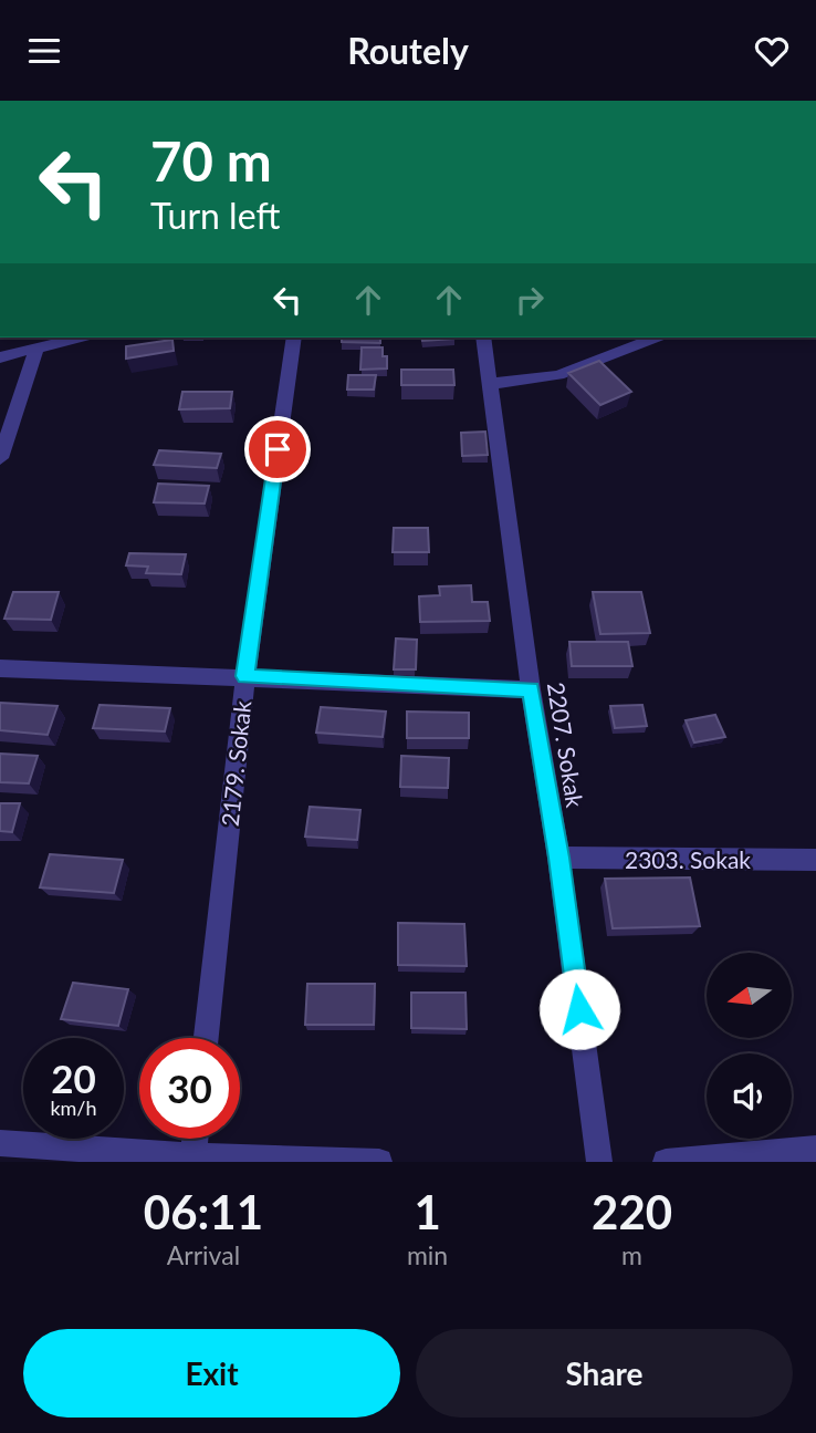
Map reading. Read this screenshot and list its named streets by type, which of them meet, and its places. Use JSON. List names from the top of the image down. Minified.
{"streets":{"street":["2207. Sokak","2179. Sokak","2303. Sokak"]},"crossings":[["2207. Sokak","2303. Sokak"]],"north":"left","page":{"header":"Routely","turn":["70 m","Turn left"],"speed":"20 km/h","limit":"30","eta":["06:11","Arrival","1","min","220","m"],"buttons":["Exit","Share"]}}
